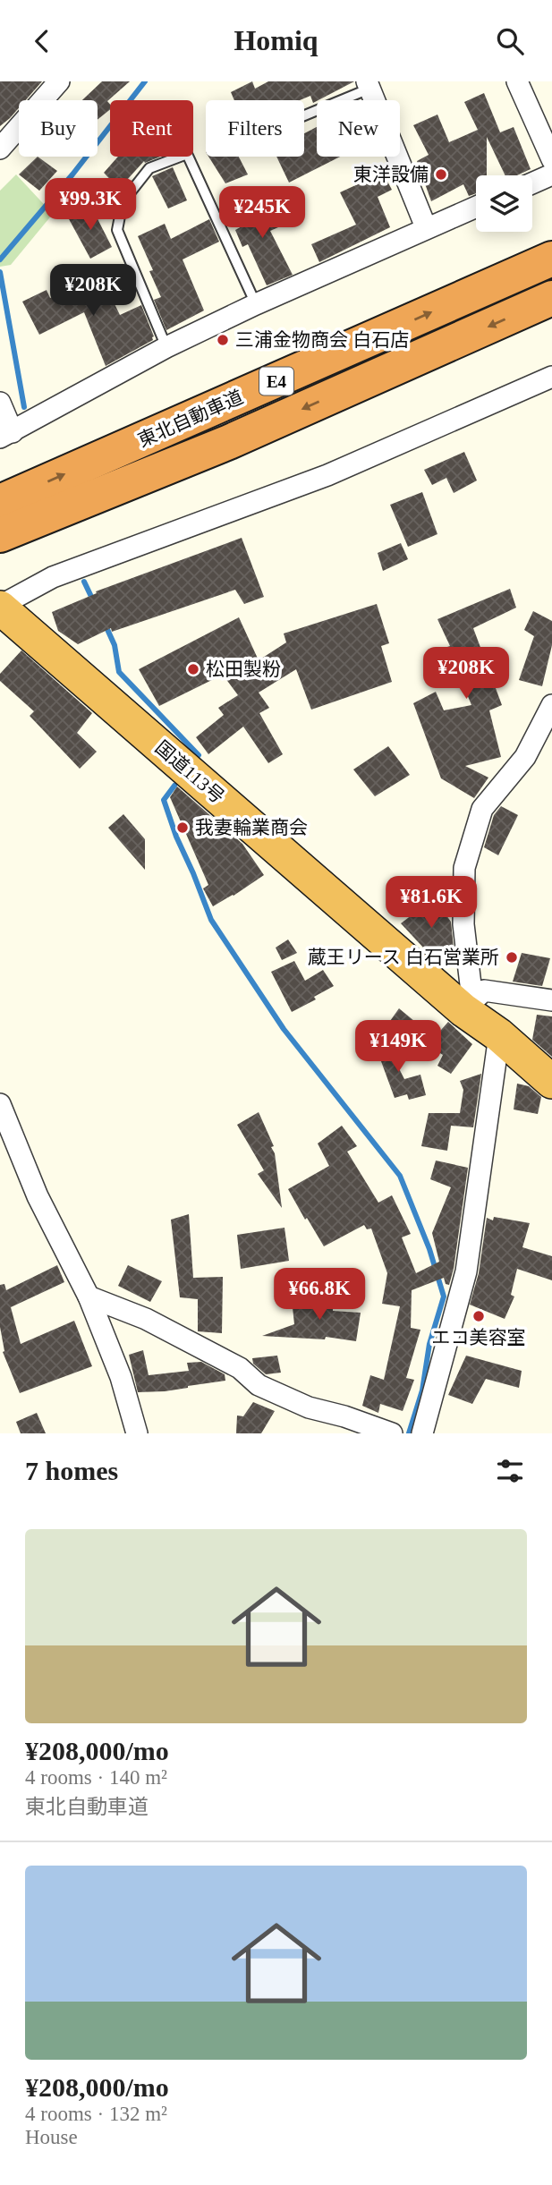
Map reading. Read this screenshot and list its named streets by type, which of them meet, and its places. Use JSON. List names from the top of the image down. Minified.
{"streets":{"highway":["E4","東北自動車道","国道113号"]},"places":["東洋設備","三浦金物商会 白石店","松田製粉","我妻輪業商会","蔵王リース 白石営業所","エコ美容室"],"page":{"header":"Homiq","chip":["Buy","Rent","Filters","New"],"price":["¥99.3K","¥245K","¥208K","¥208K","¥81.6K","¥149K","¥66.8K"],"heading":"7 homes","list":[{"name":"¥208,000/mo","note":"4 rooms · 140 m² · 東北自動車道"},{"name":"¥208,000/mo","note":"4 rooms · 132 m² · House"}]}}
